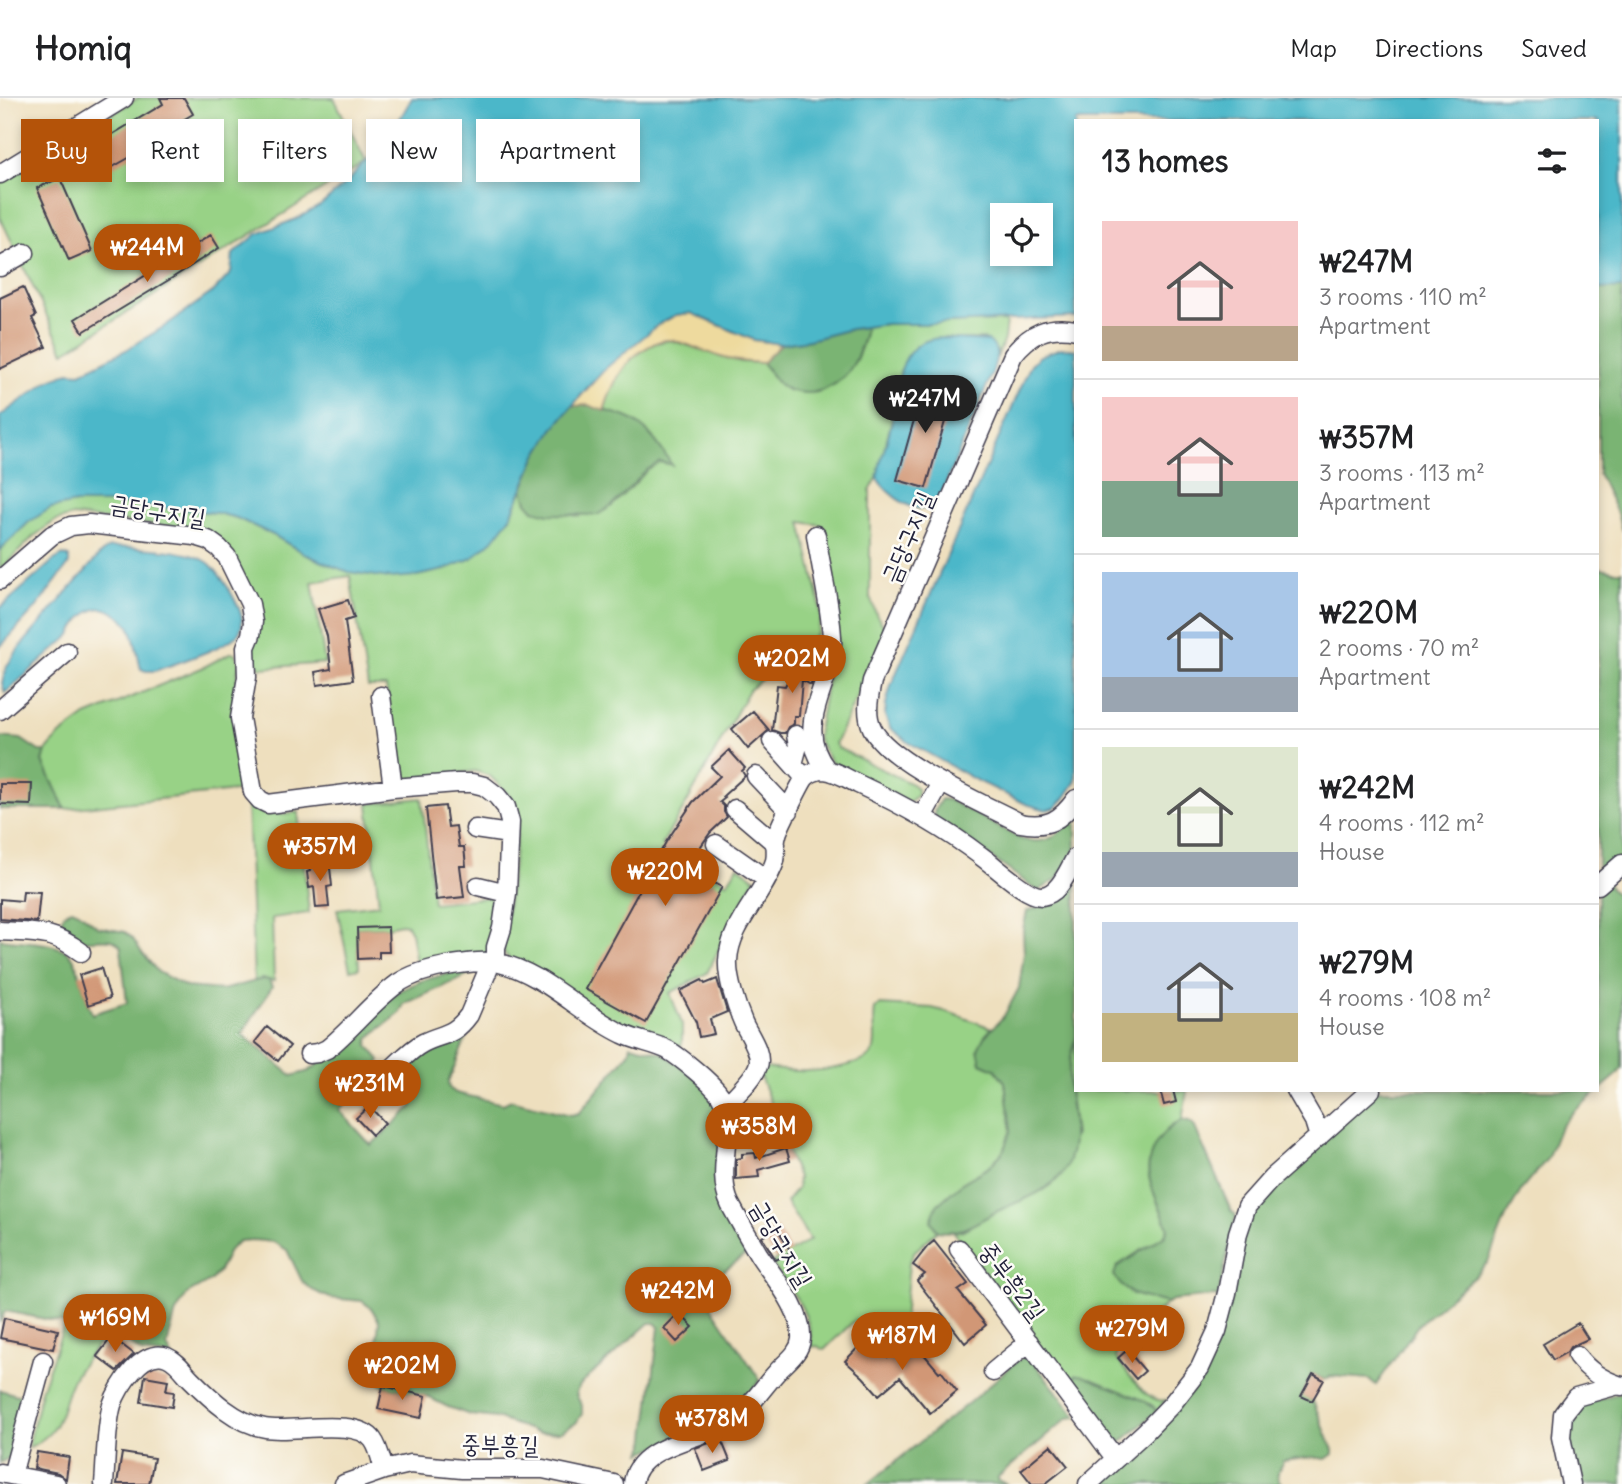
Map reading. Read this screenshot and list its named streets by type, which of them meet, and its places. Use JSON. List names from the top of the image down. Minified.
{"streets":{"street":["금당구지길","중부흥2길","중부흥길"]},"page":{"header":"Homiq","nav":["Map","Directions","Saved"],"chip":["Buy","Rent","Filters","New","Apartment"],"heading":"13 homes","list":[{"name":"₩247M","note":"3 rooms · 110 m² · Apartment"},{"name":"₩357M","note":"3 rooms · 113 m² · Apartment"},{"name":"₩220M","note":"2 rooms · 70 m² · Apartment"},{"name":"₩242M","note":"4 rooms · 112 m² · House"},{"name":"₩279M","note":"4 rooms · 108 m² · House"}],"price":["₩244M","₩247M","₩202M","₩357M","₩220M","₩231M","₩358M","₩242M","₩169M","₩279M","₩187M","₩202M","₩378M"]}}
